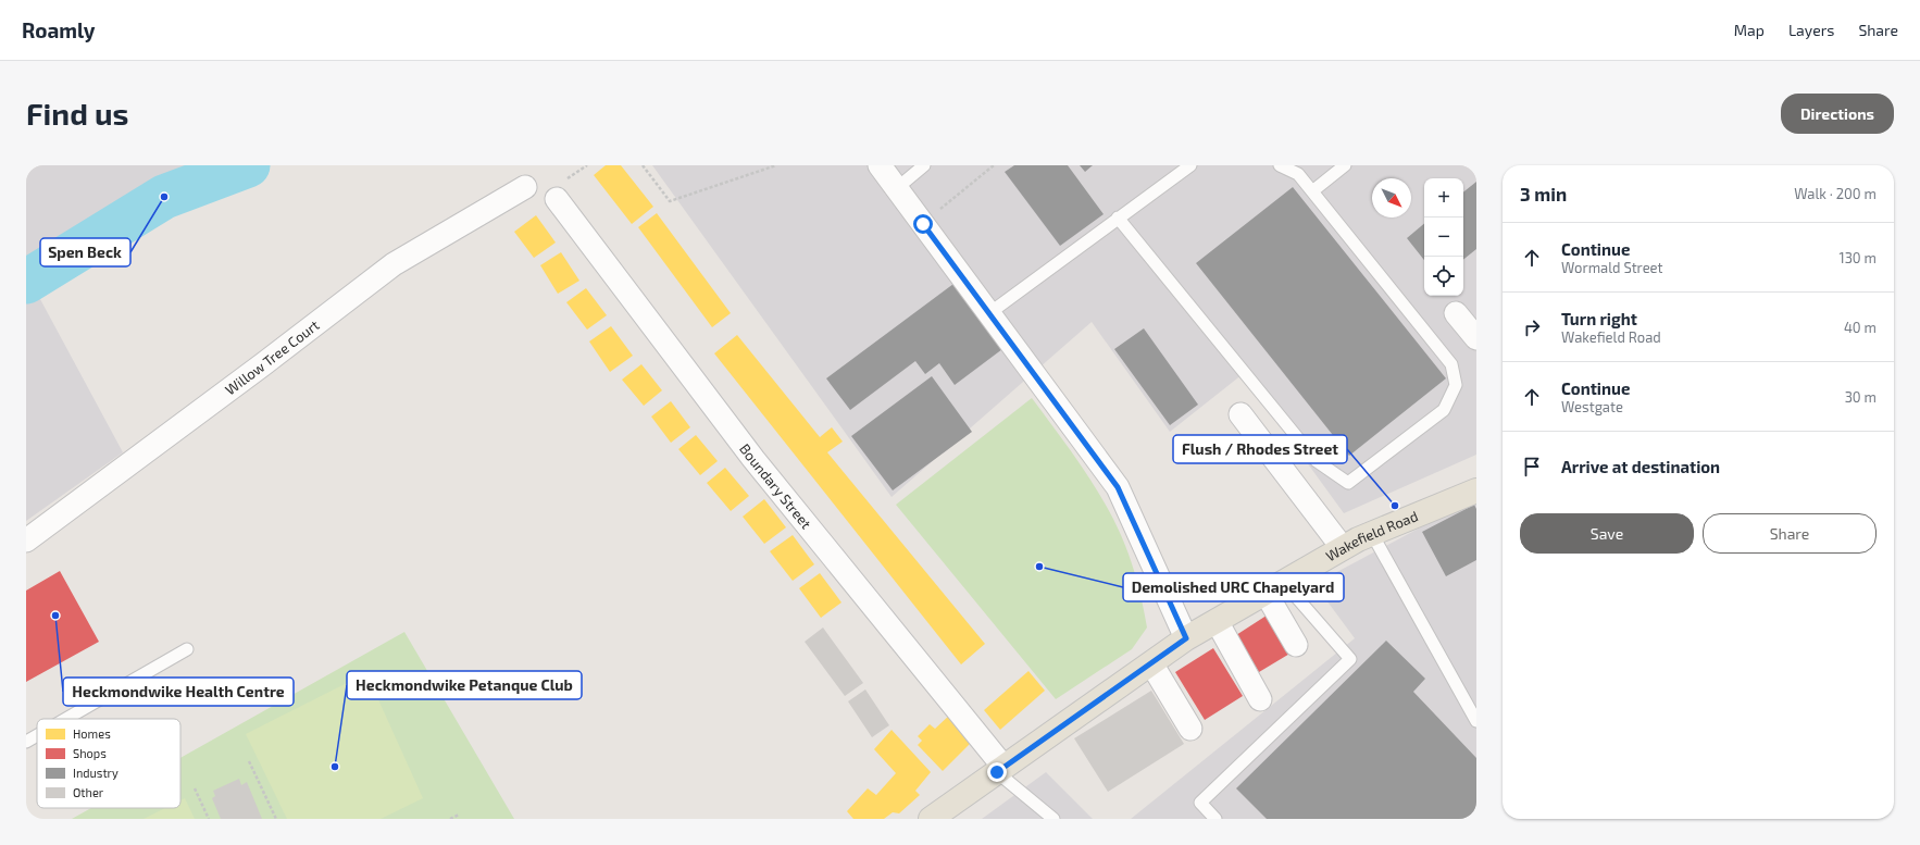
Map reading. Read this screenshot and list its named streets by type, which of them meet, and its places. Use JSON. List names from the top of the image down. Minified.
{"streets":{"main road":["Wakefield Road"],"street":["Willow Tree Court","Boundary Street"]},"crossings":[["Boundary Street","Wakefield Road"]],"places":["Spen Beck","Flush / Rhodes Street","Demolished URC Chapelyard","Heckmondwike Health Centre","Heckmondwike Petanque Club"],"legend":["Homes","Shops","Industry","Other"],"north":"bottom right","page":{"header":"Roamly","nav":["Map","Layers","Share"],"buttons":["Directions",["Save","Share"]],"title":"Find us","heading":["3 min","Walk · 200 m"],"map_buttons":["+","−"],"list":[["Continue","Wormald Street","130 m"],["Turn right","Wakefield Road","40 m"],["Continue","Westgate","30 m"],"Arrive at destination"]}}
